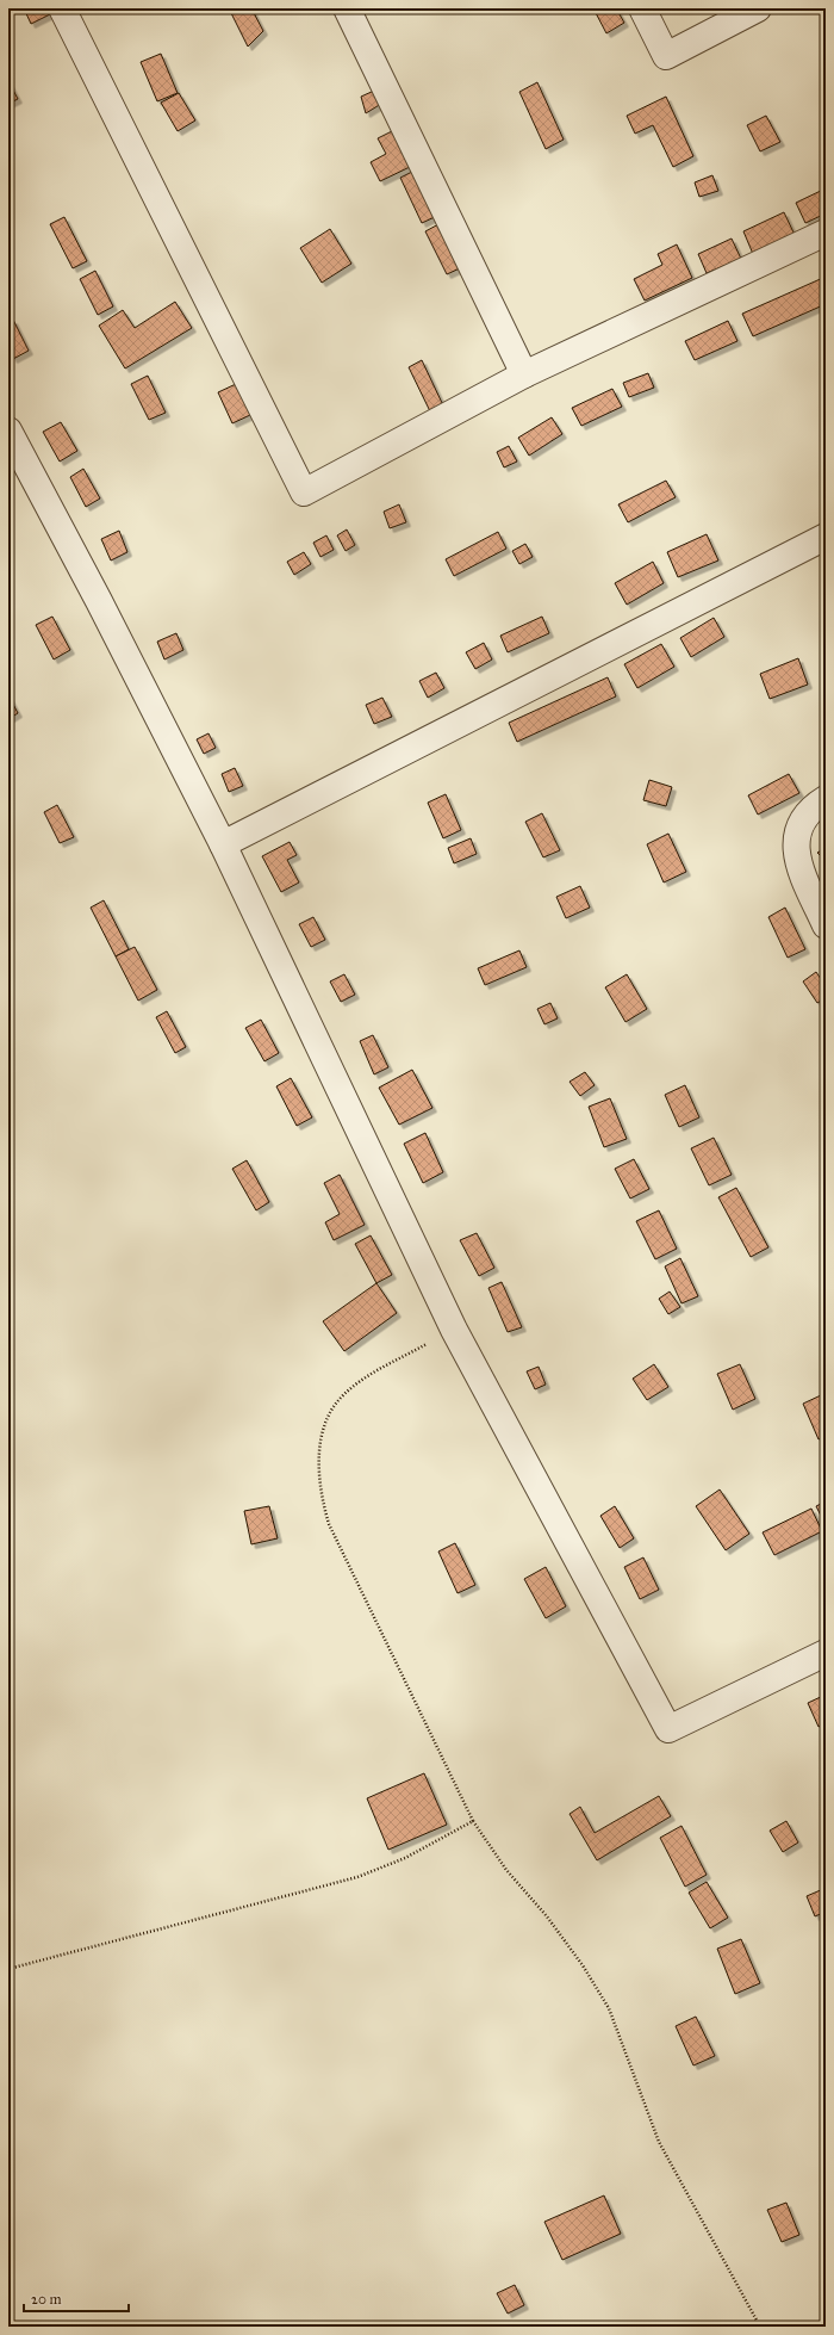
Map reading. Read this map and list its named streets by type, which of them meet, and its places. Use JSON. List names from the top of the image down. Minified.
{"scale_bar":"20 m"}
